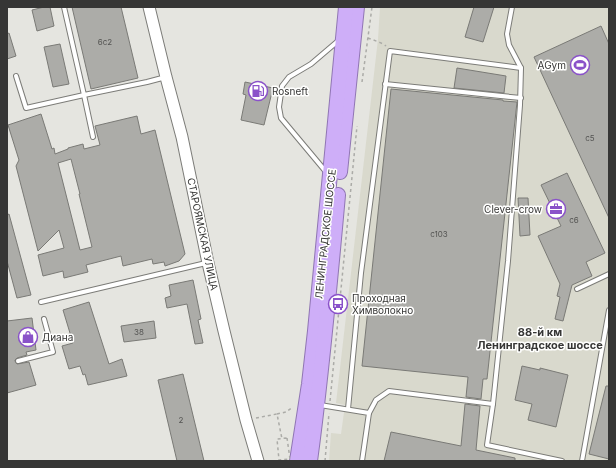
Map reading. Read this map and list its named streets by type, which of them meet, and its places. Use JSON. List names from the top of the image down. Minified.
{"streets":{"highway":["ЛЕНИНГРАДСКОЕ ШОССЕ"],"street":["СТАРОЯМСКАЯ УЛИЦА"]},"districts":["88-й км Ленинградское шоссе"],"places":{"sports":["AGym"],"fuel station":["Rosneft"],"office":["Clever-crow"],"bus stop":["Проходная Химволокно"],"shop":["Диана"]},"house_numbers":["6с2","с5","с6","c103","38","2"]}
